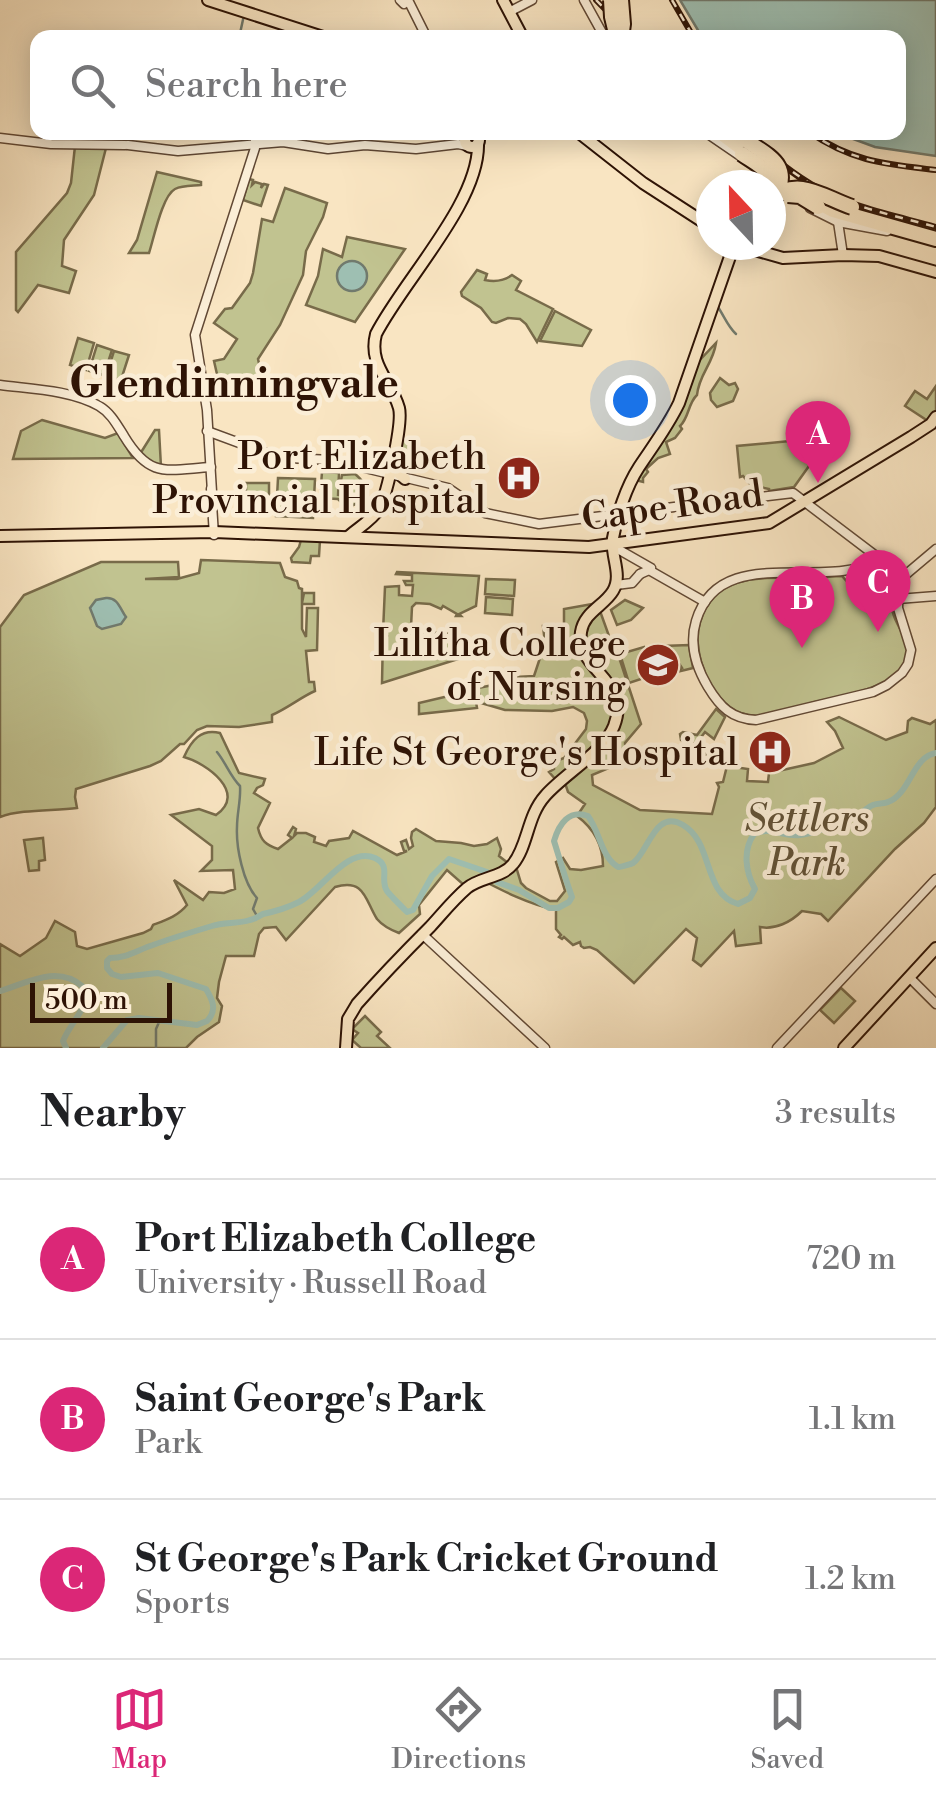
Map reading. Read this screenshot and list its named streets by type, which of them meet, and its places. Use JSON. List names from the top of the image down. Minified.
{"streets":{"main road":["Cape Road"]},"districts":["Glendinningvale"],"parks":["Settlers Park"],"places":{"hospital":["Port Elizabeth Provincial Hospital","Life St George's Hospital"],"school or university":["Lilitha College of Nursing"]},"scale_bar":"500 m","north":"top","page":{"search":"Search here","pins":["A","C","B"],"scale":"500 m","heading":["Nearby","3 results"],"list":[{"mark":"A","name":"Port Elizabeth College","note":"University · Russell Road","value":"720 m"},{"mark":"B","name":"Saint George's Park","note":"Park","value":"1.1 km"},{"mark":"C","name":"St George's Park Cricket Ground","note":"Sports","value":"1.2 km"}],"nav":["Map","Directions","Saved"]}}
